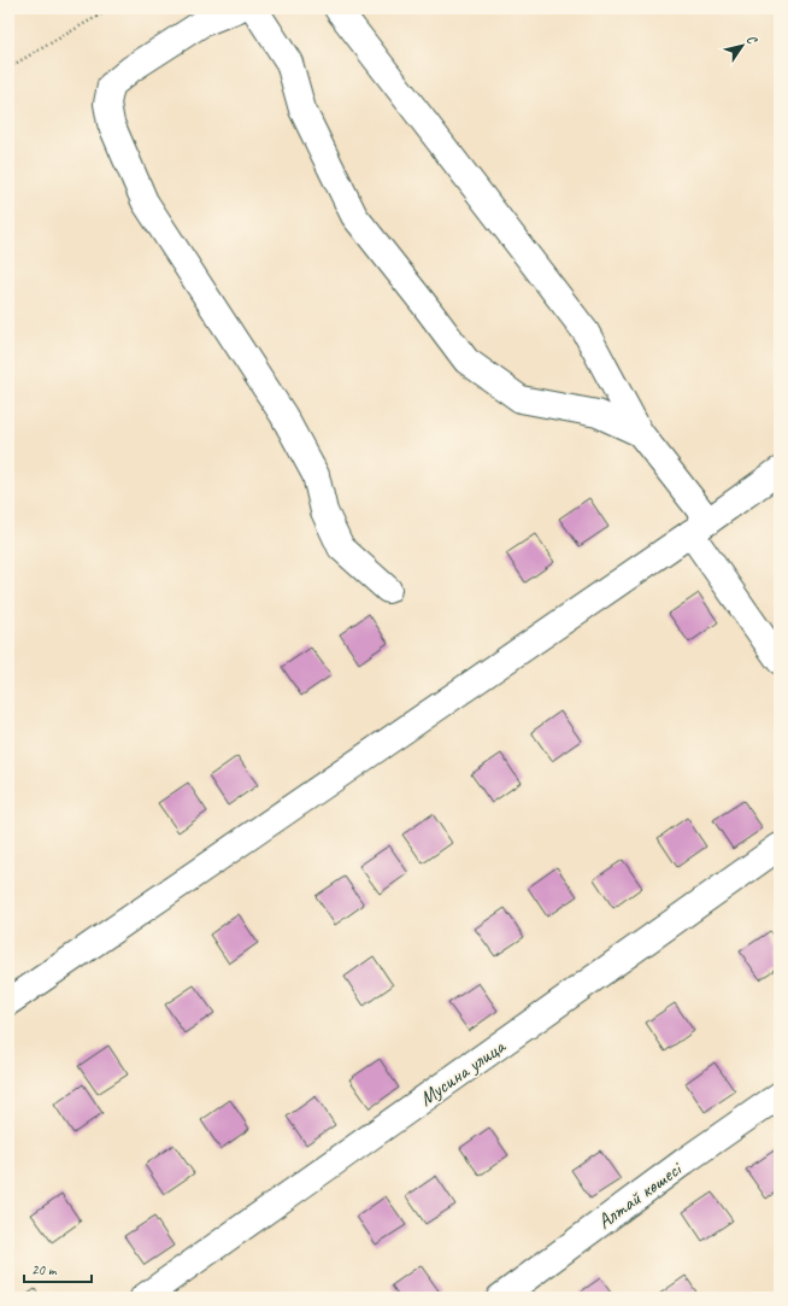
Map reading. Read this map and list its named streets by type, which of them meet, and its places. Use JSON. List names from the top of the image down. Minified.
{"streets":{"street":["Мусина улица","Алтай көшесі"]},"scale_bar":"20 m","north":"top right"}
